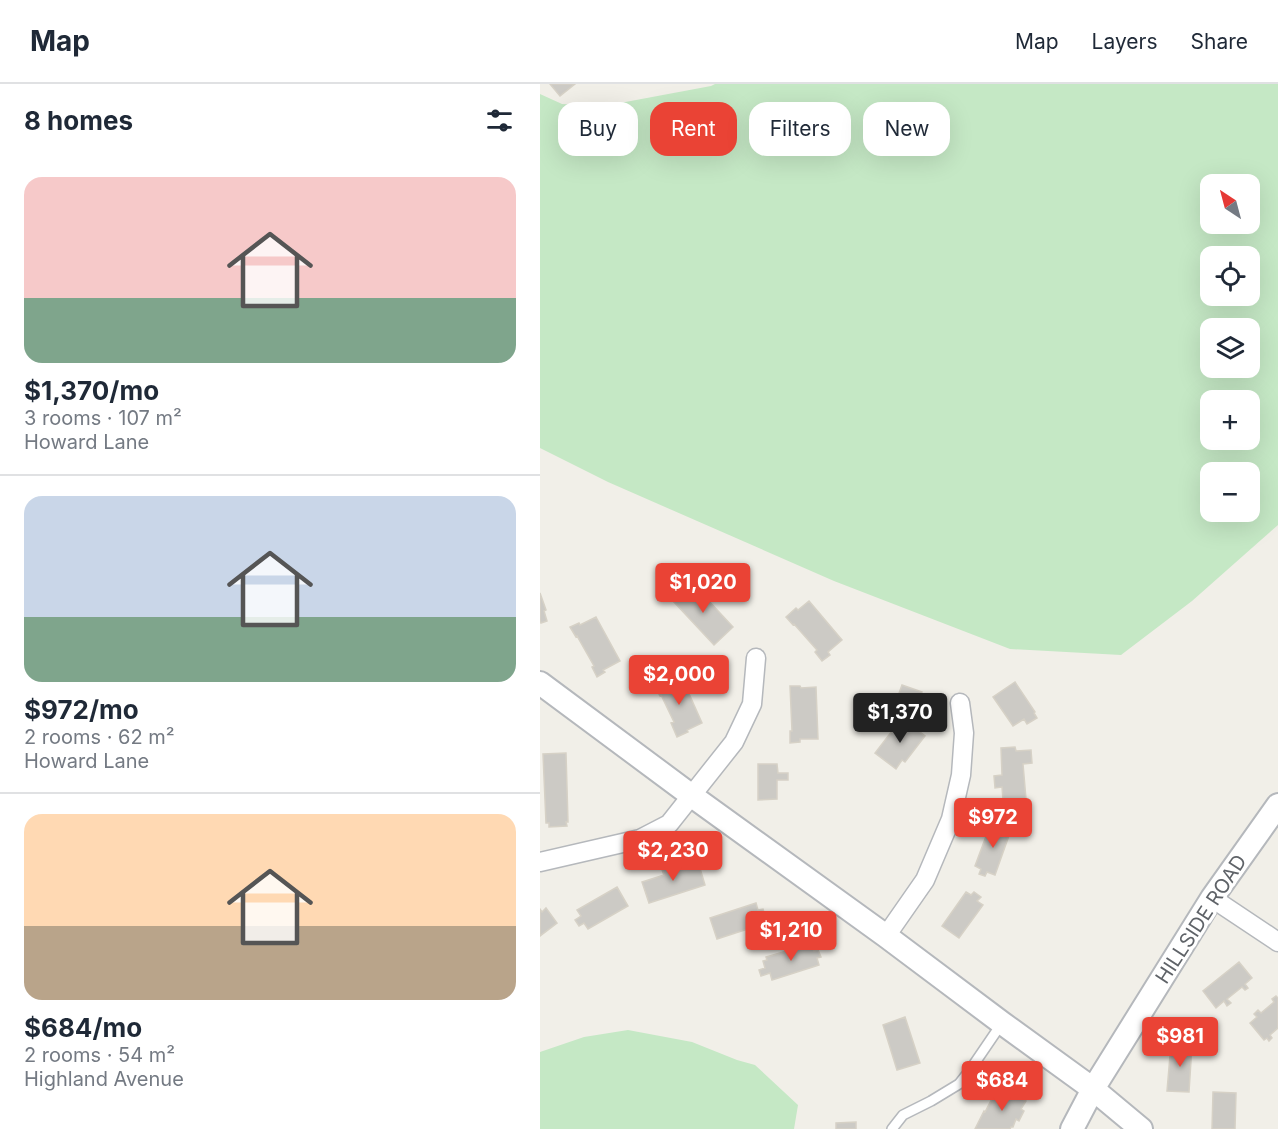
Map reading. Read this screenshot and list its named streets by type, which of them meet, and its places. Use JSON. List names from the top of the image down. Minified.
{"streets":{"street":["HILLSIDE ROAD"]},"north":"top left","page":{"header":"Map","nav":["Map","Layers","Share"],"heading":"8 homes","chip":["Buy","Rent","Filters","New"],"list":[{"name":"$1,370/mo","note":"3 rooms · 107 m² · Howard Lane"},{"name":"$972/mo","note":"2 rooms · 62 m² · Howard Lane"},{"name":"$684/mo","note":"2 rooms · 54 m² · Highland Avenue"}],"map_buttons":["+","−"],"price":["$1,020","$2,000","$1,370","$972","$2,230","$1,210","$981","$684"]}}
